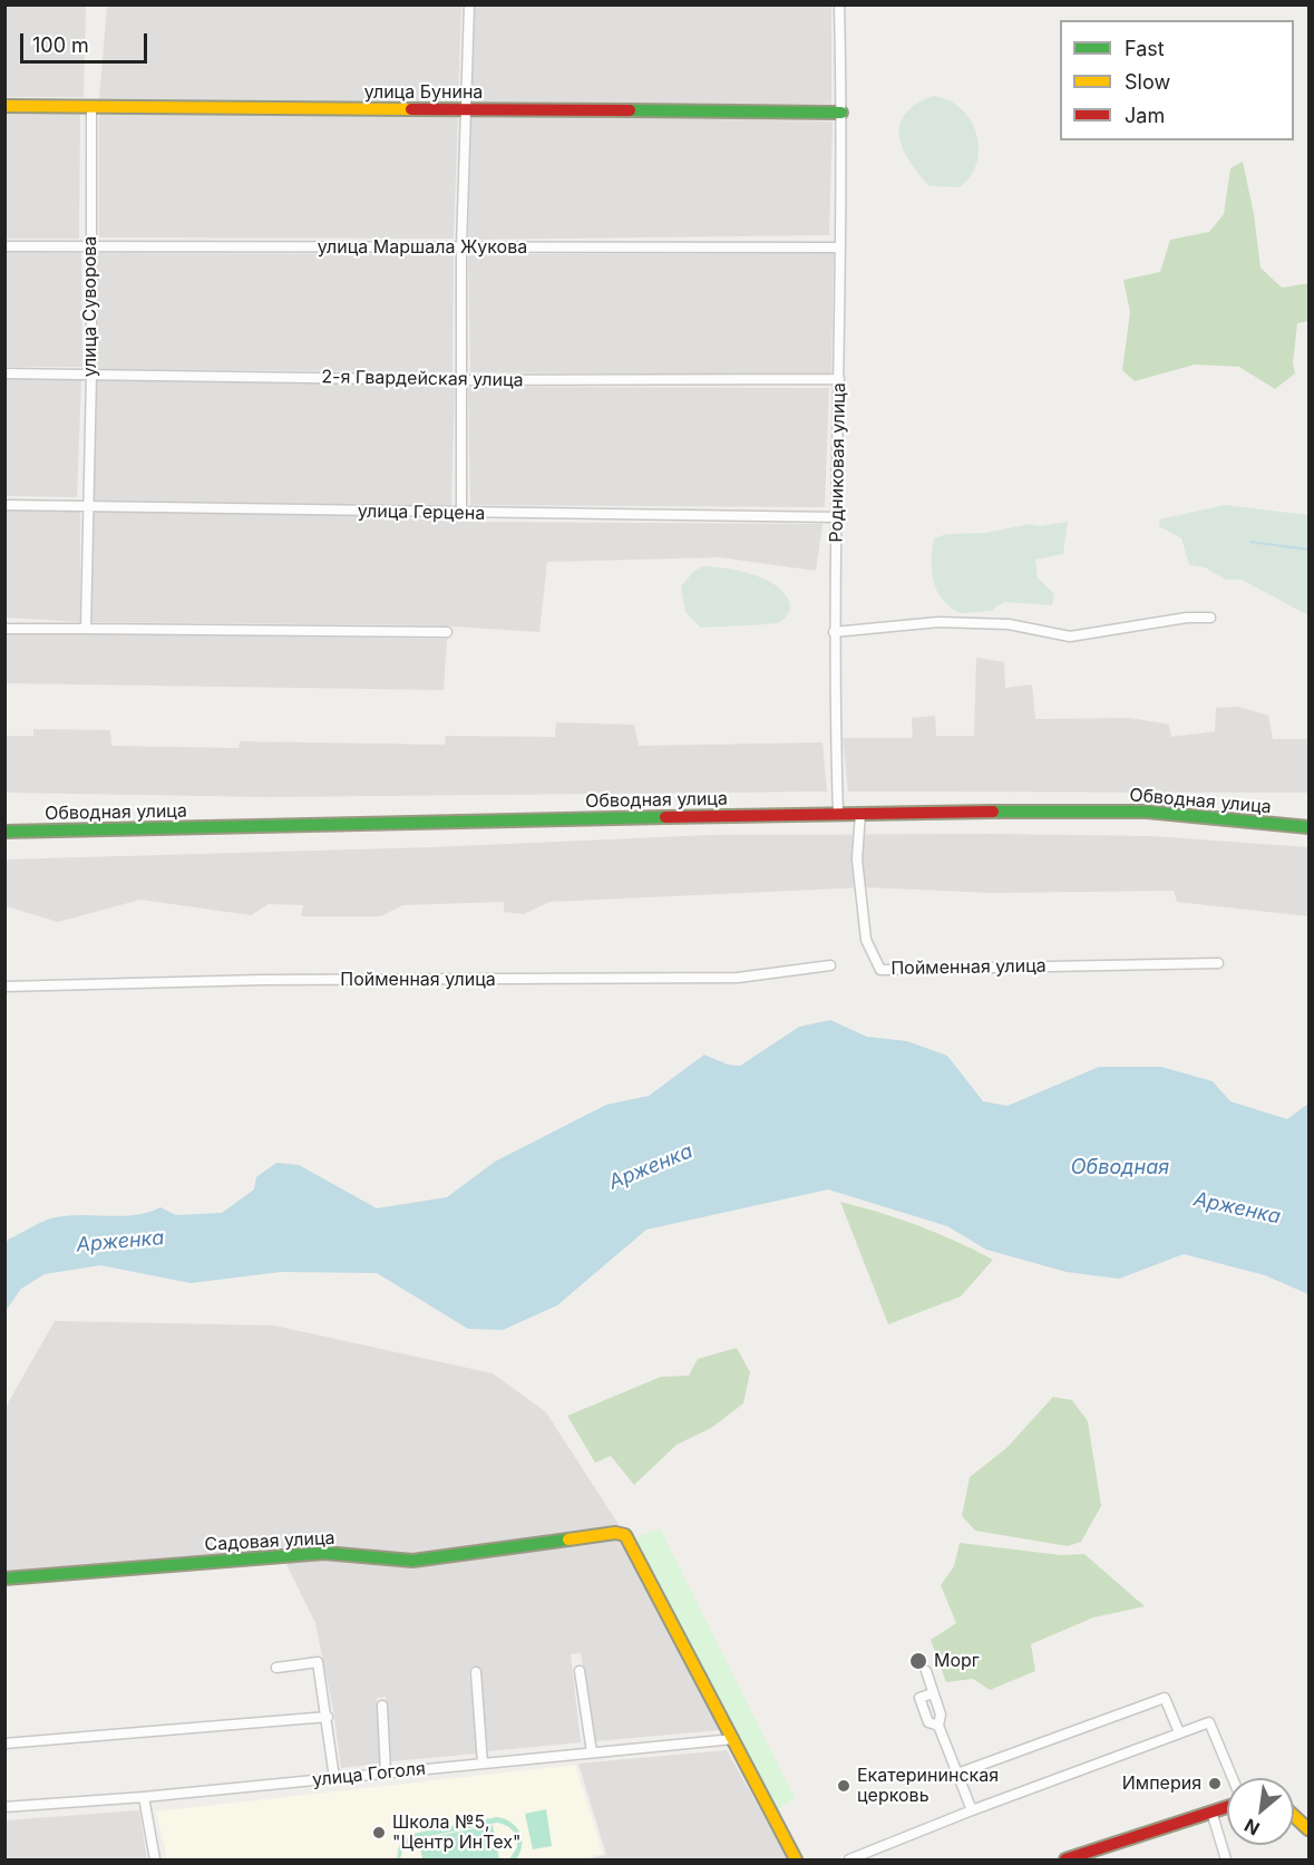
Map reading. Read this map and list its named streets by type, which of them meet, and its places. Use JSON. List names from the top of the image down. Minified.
{"streets":{"street":["улица Бунина","улица Маршала Жукова","улица Суворова","2-я Гвардейская улица","Родниковая улица","улица Герцена","Обводная улица","Пойменная улица","Садовая улица","улица Гоголя"]},"crossings":[["улица Бунина","улица Суворова"],["улица Бунина","Родниковая улица"],["улица Маршала Жукова","улица Суворова"],["улица Маршала Жукова","Родниковая улица"],["улица Суворова","2-я Гвардейская улица"],["улица Суворова","улица Герцена"],["2-я Гвардейская улица","Родниковая улица"],["Родниковая улица","улица Герцена"],["Родниковая улица","Обводная улица"],["Обводная улица","Пойменная улица"],["Садовая улица","улица Гоголя"]],"water":["Арженка","Обводная"],"places":["Морг","Империя","Екатерининская церковь","Школа №5, \"Центр ИнТех\""],"legend":["Fast","Slow","Jam"],"scale_bar":"100 m","north":"bottom left"}
